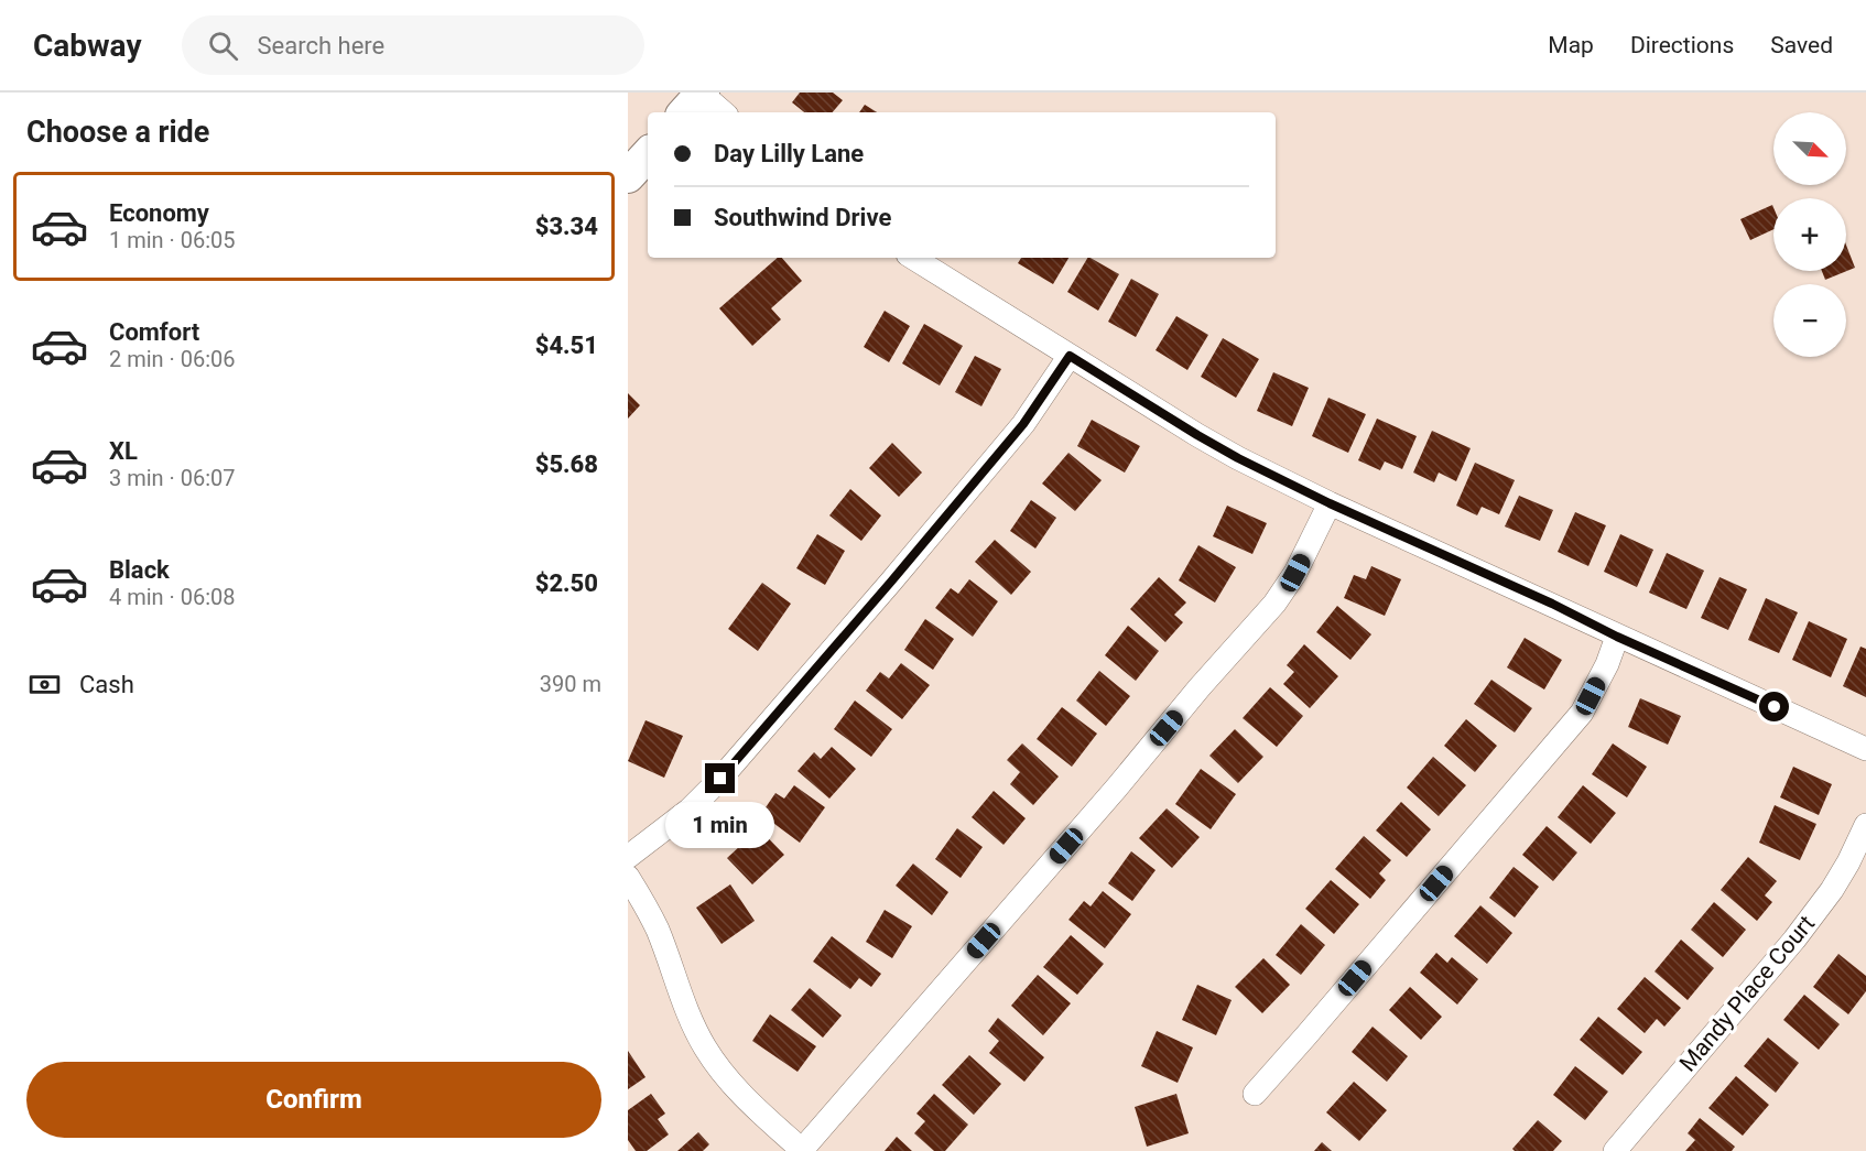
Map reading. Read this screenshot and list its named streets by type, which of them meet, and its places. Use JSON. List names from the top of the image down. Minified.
{"streets":{"street":["Mandy Place Court"]},"north":"bottom right","page":{"header":"Cabway","search":"Search here","nav":["Map","Directions","Saved"],"heading":"Choose a ride","map_buttons":["+","−"],"banner":["Day Lilly Lane","Southwind Drive"],"list":[{"name":"Economy","note":"1 min · 06:05","value":"$3.34"},{"name":"Comfort","note":"2 min · 06:06","value":"$4.51"},{"name":"XL","note":"3 min · 06:07","value":"$5.68"},{"name":"Black","note":"4 min · 06:08","value":"$2.50"}],"pay":["Cash","390 m"],"bubble":"1 min","buttons":"Confirm"}}
